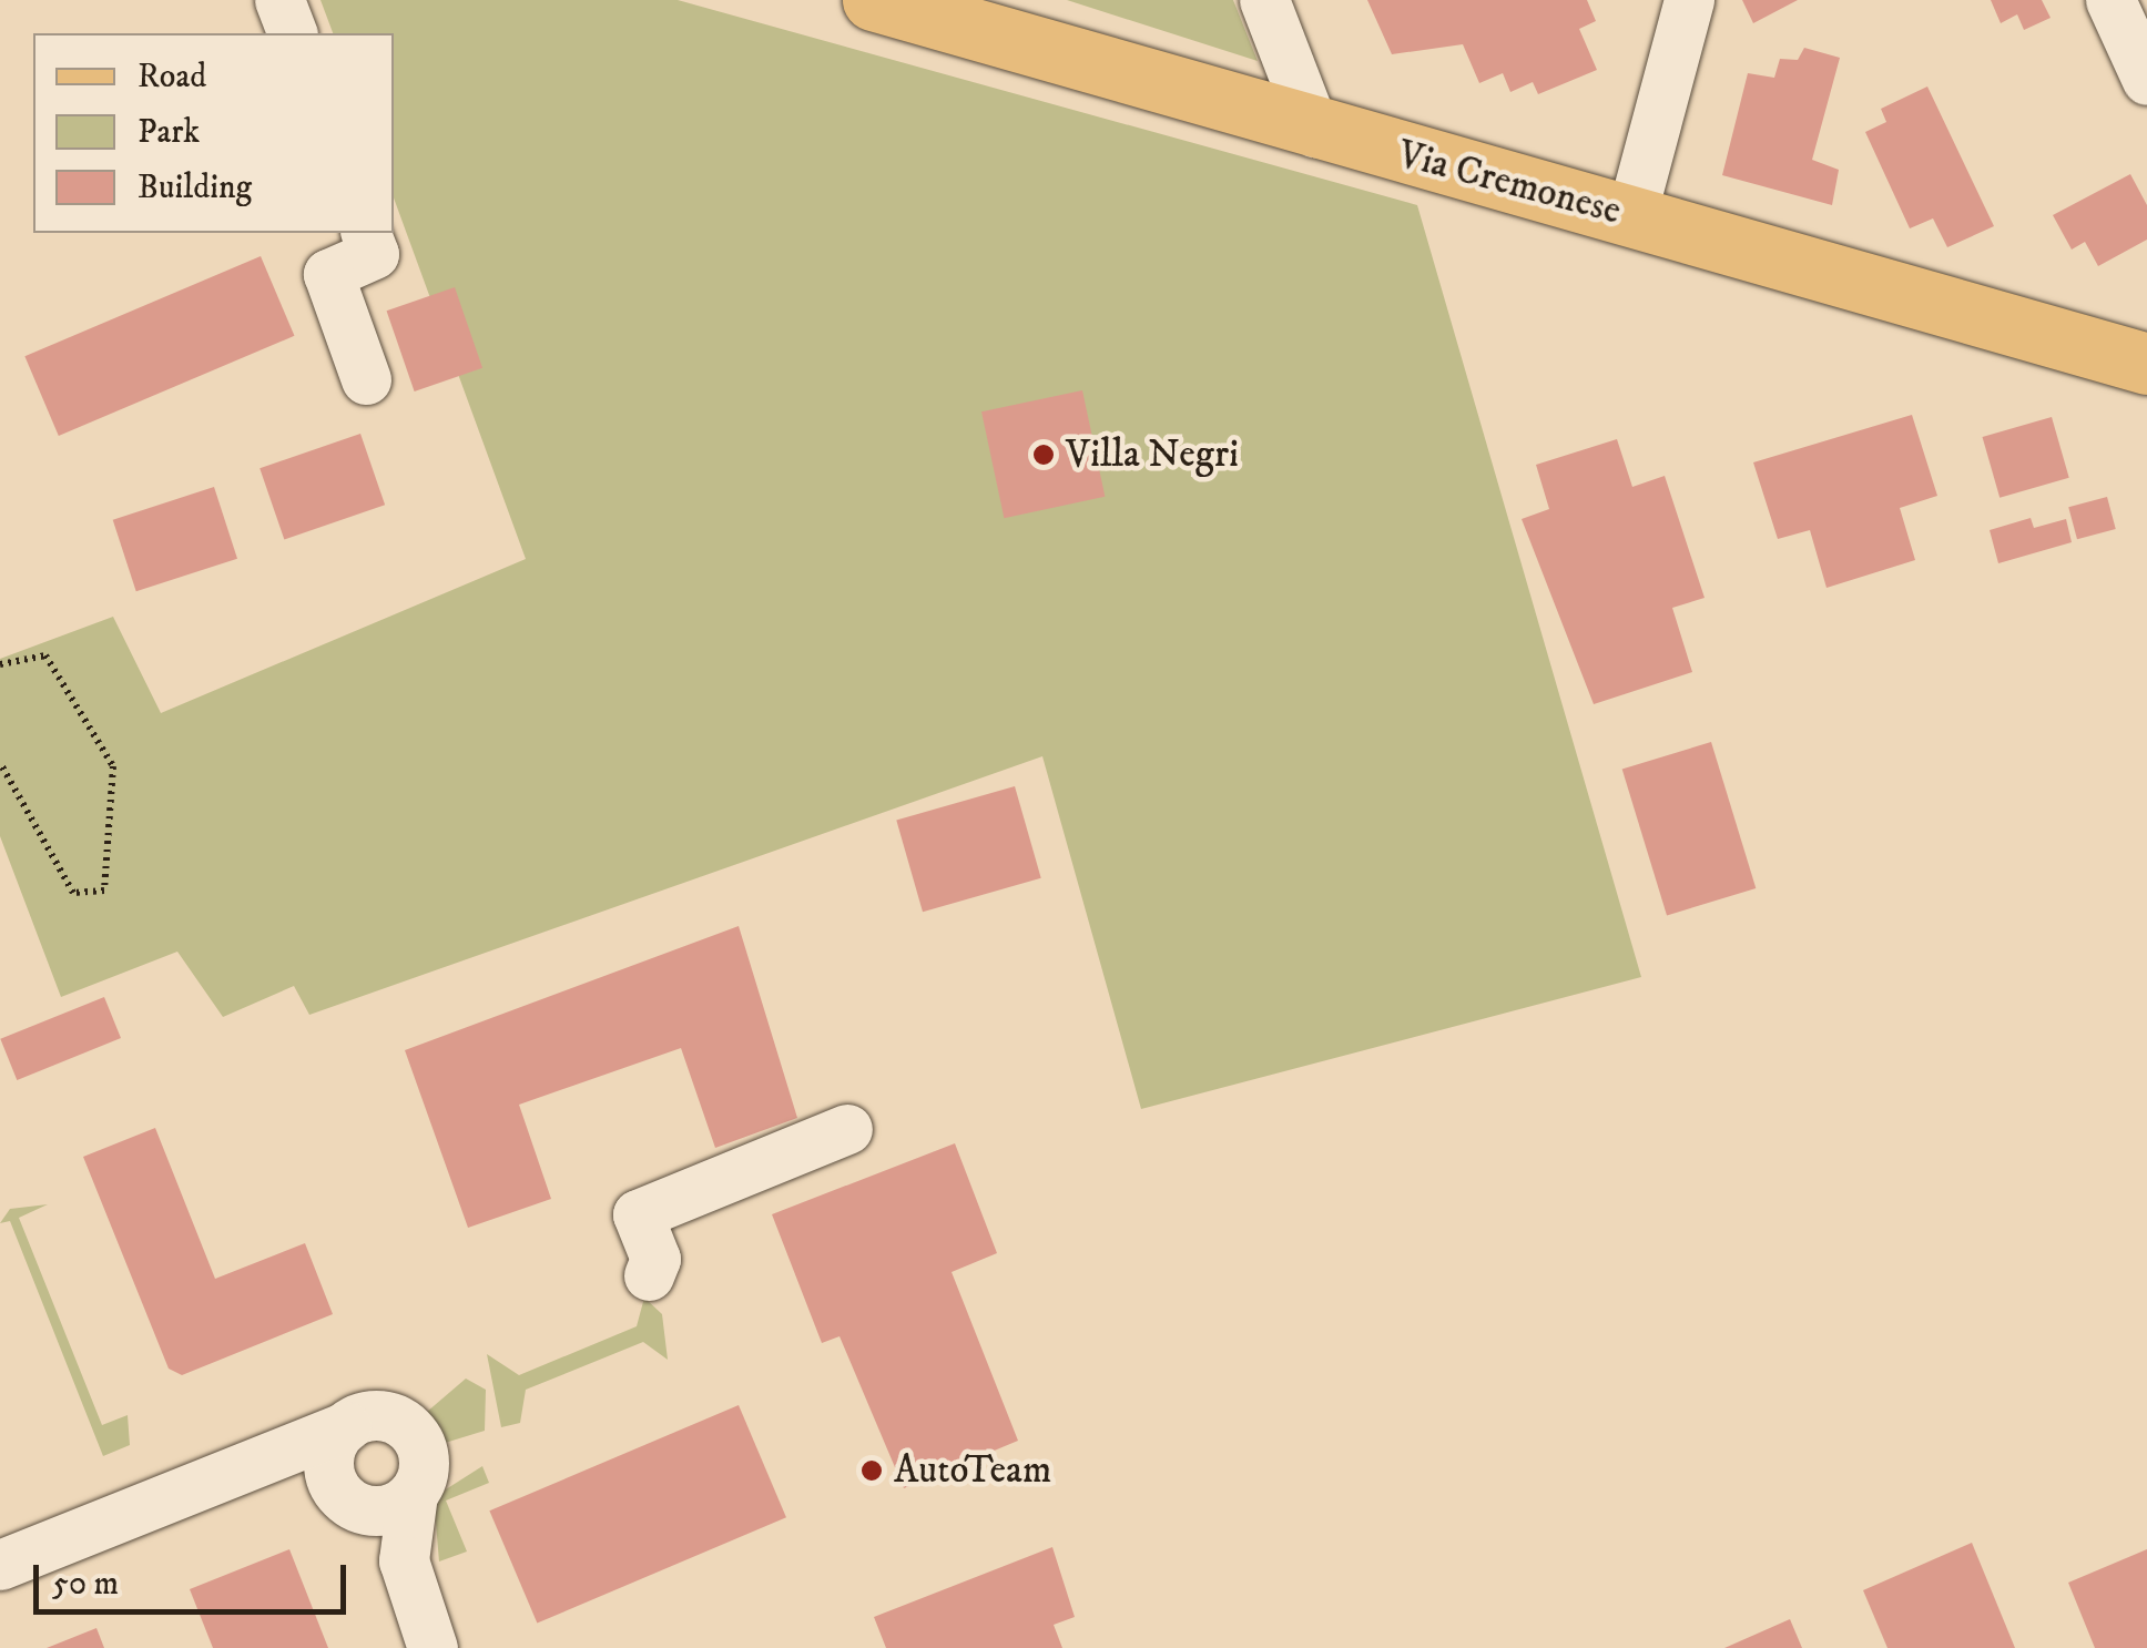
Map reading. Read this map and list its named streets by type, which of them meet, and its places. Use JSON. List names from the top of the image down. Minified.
{"streets":{"main road":["Via Cremonese"]},"places":["Villa Negri","AutoTeam"],"legend":["Road","Park","Building"],"scale_bar":"50 m"}
